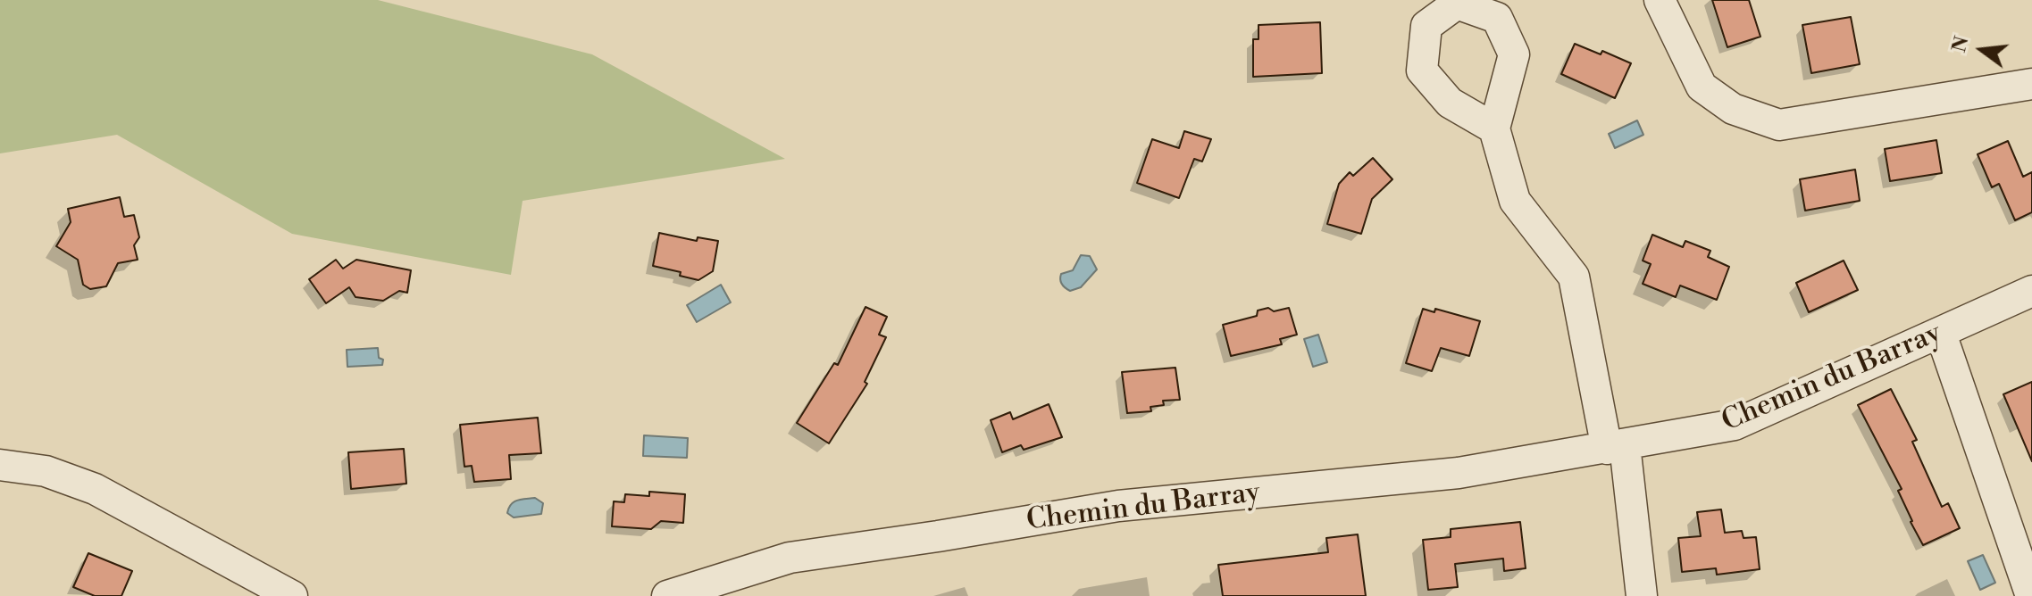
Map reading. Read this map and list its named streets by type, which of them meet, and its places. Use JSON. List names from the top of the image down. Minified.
{"streets":{"street":["Chemin du Barray"]},"north":"left"}
